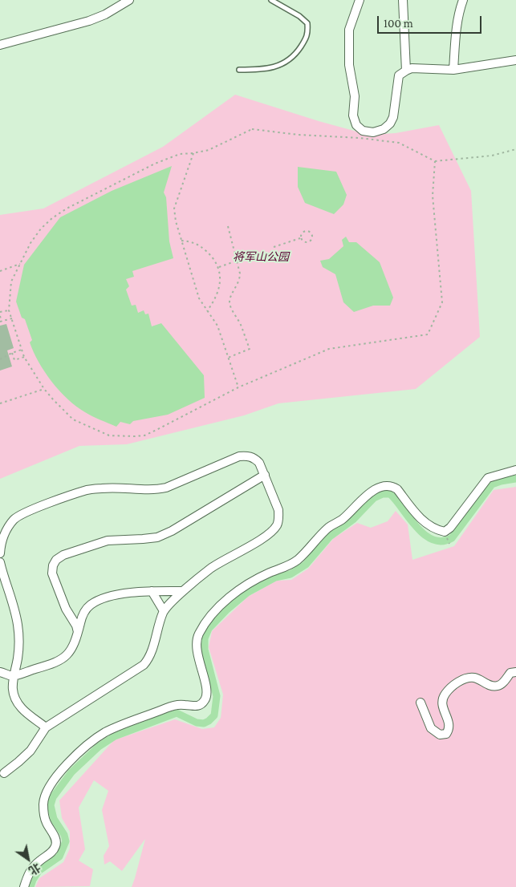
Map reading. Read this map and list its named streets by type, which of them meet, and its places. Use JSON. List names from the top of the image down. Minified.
{"parks":["将军山公园"],"scale_bar":"100 m","north":"bottom right"}
